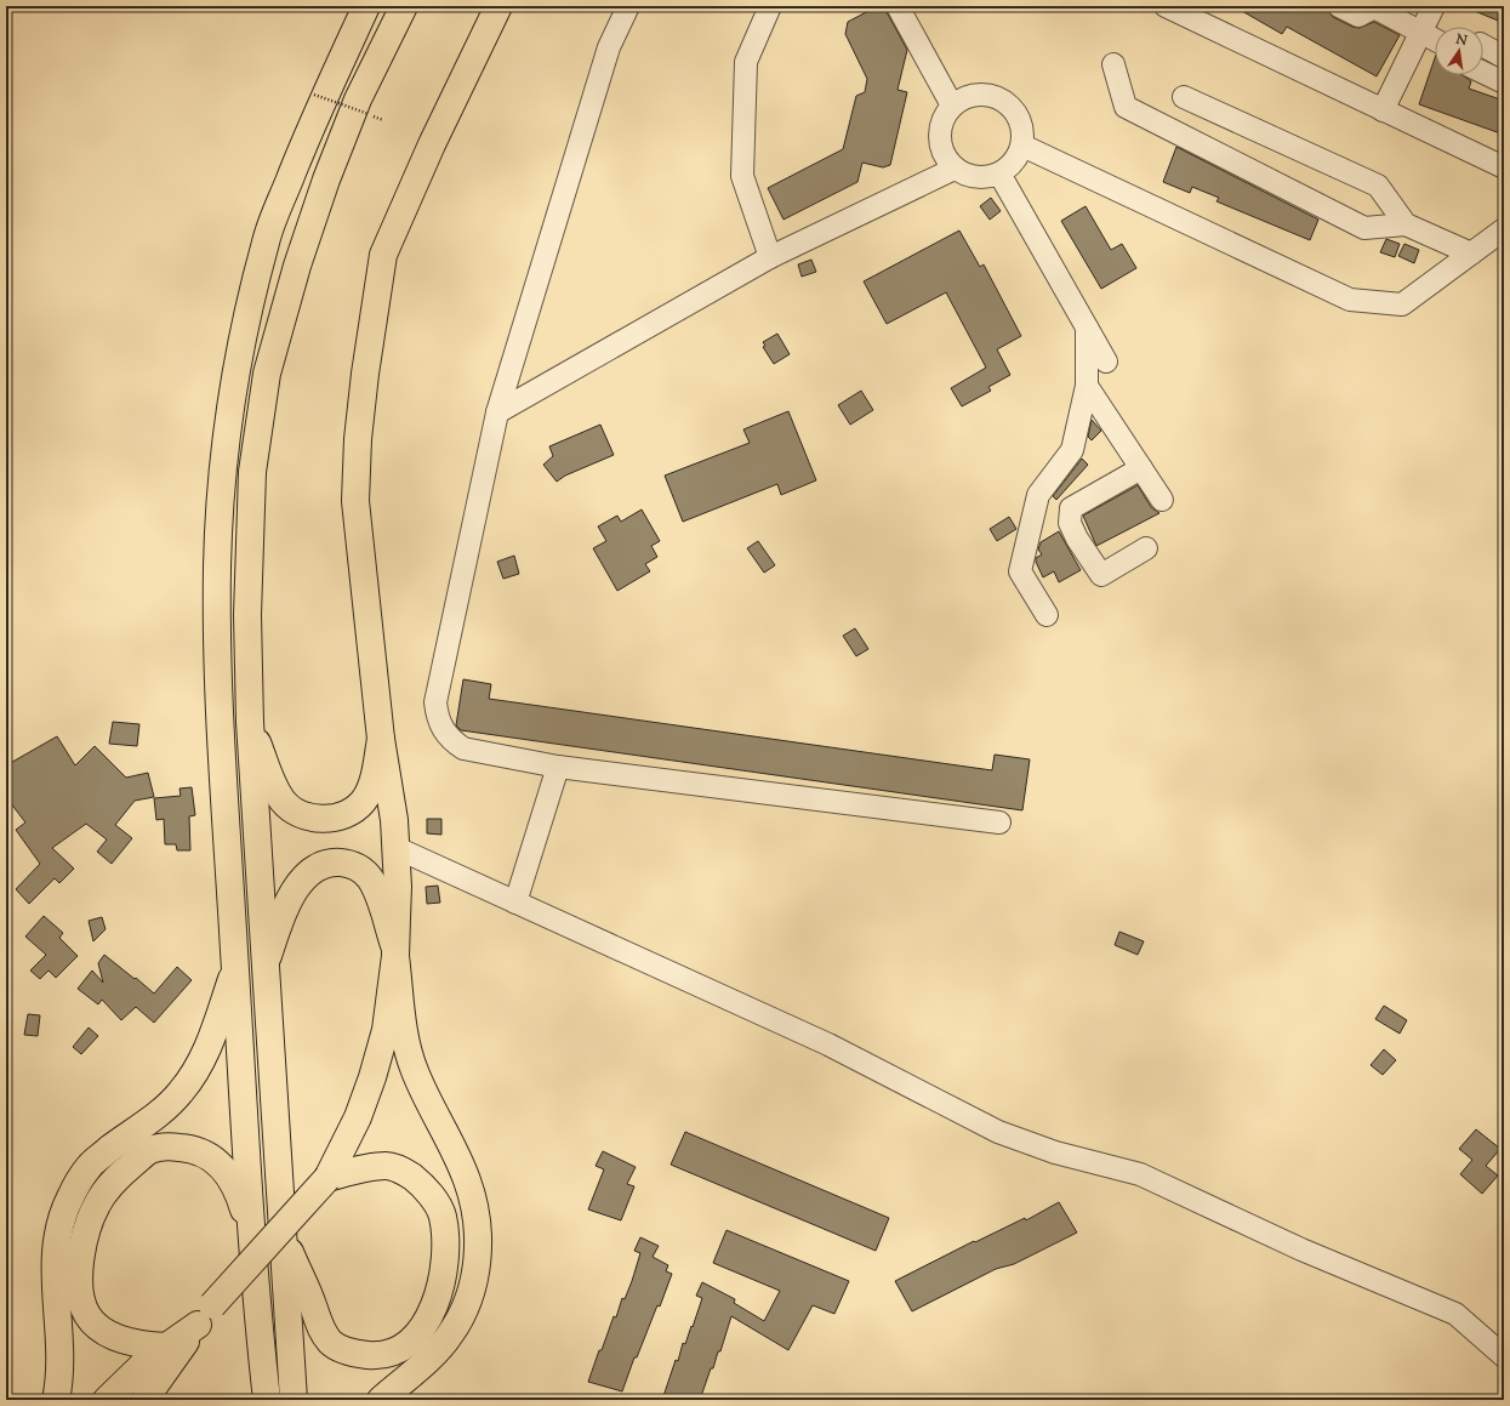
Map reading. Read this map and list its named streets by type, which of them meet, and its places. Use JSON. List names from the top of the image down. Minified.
{"north":"top"}
